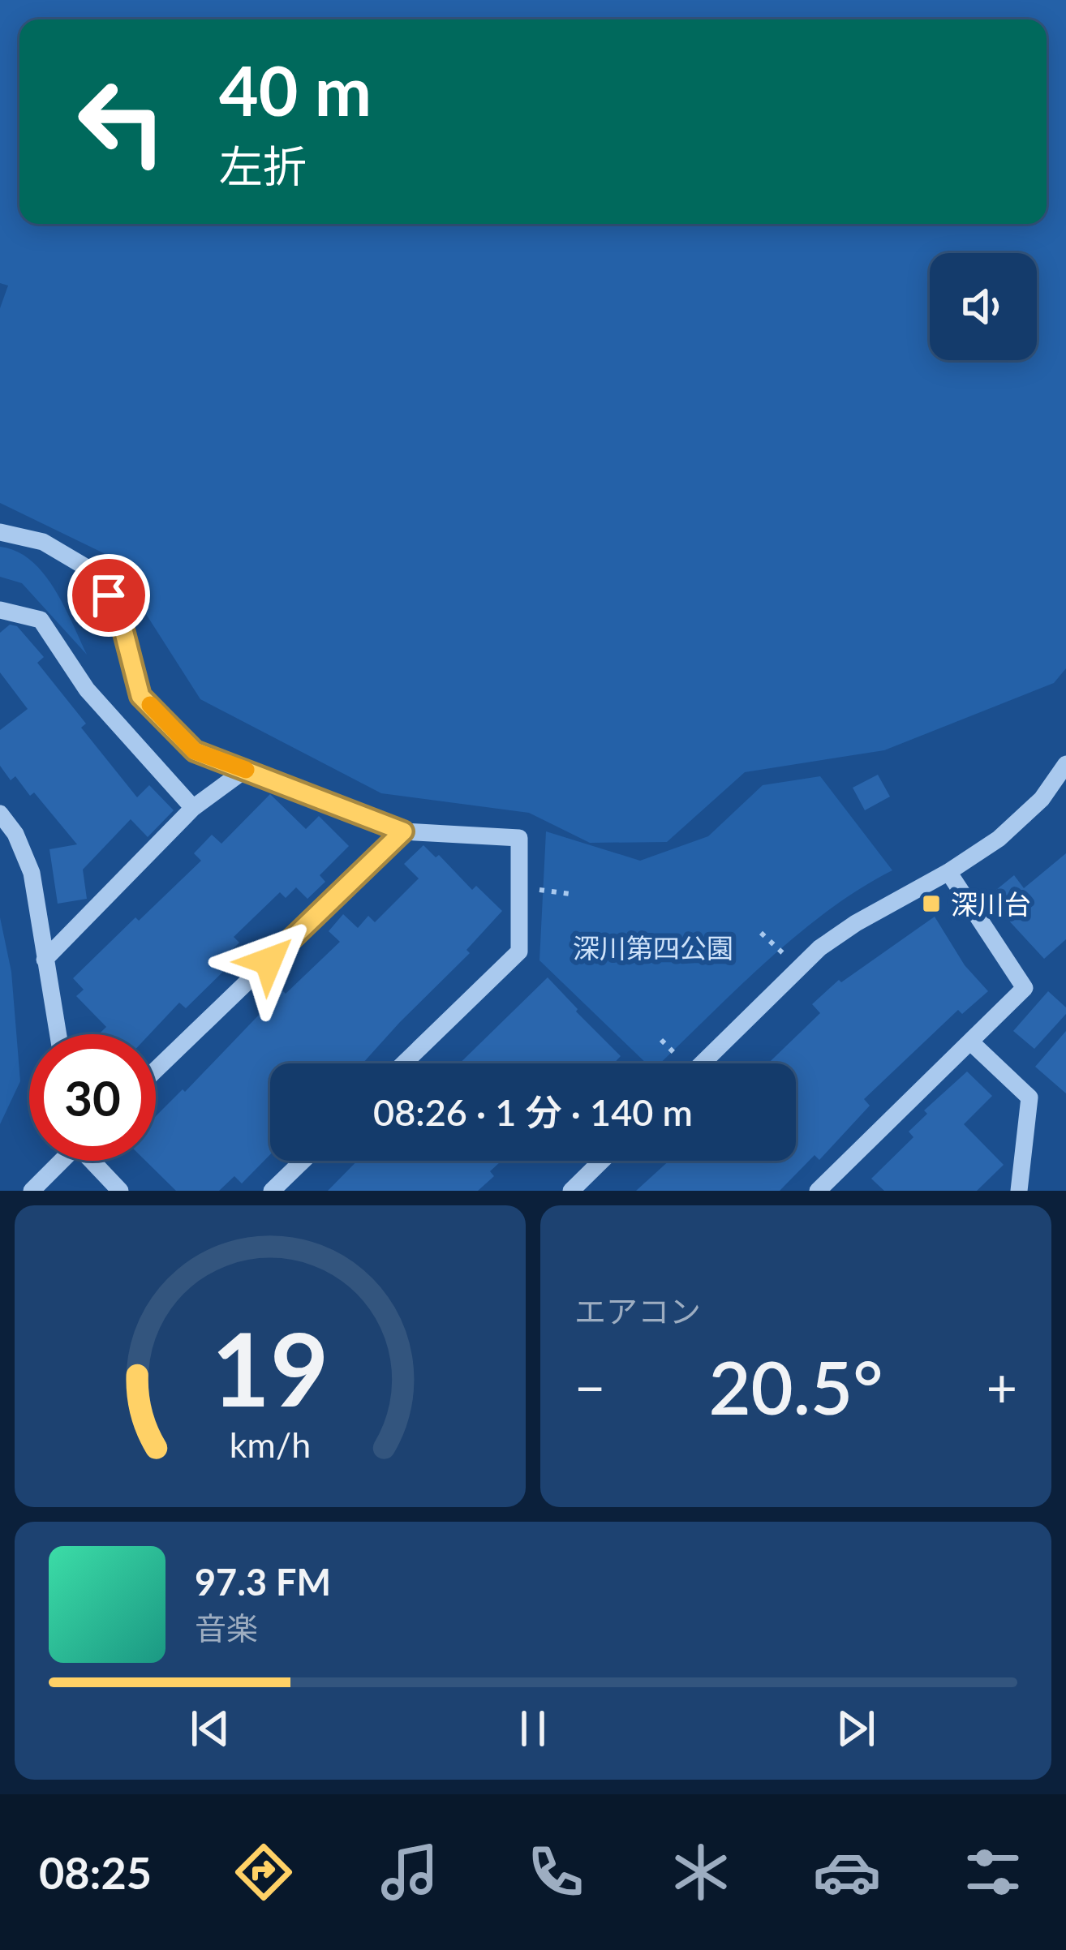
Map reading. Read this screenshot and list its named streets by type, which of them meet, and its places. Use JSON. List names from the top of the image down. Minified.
{"parks":["深川第四公園"],"places":{"transit":["深川台"]},"page":{"turn":["40 m","左折"],"limit":"30","trip":"08:26 · 1 分 · 140 m","tile":"エアコン","heat":["−","20.5°","+"],"song":["97.3 FM","音楽"],"tabs":"08:25","gauge":["19","km/h"]}}
